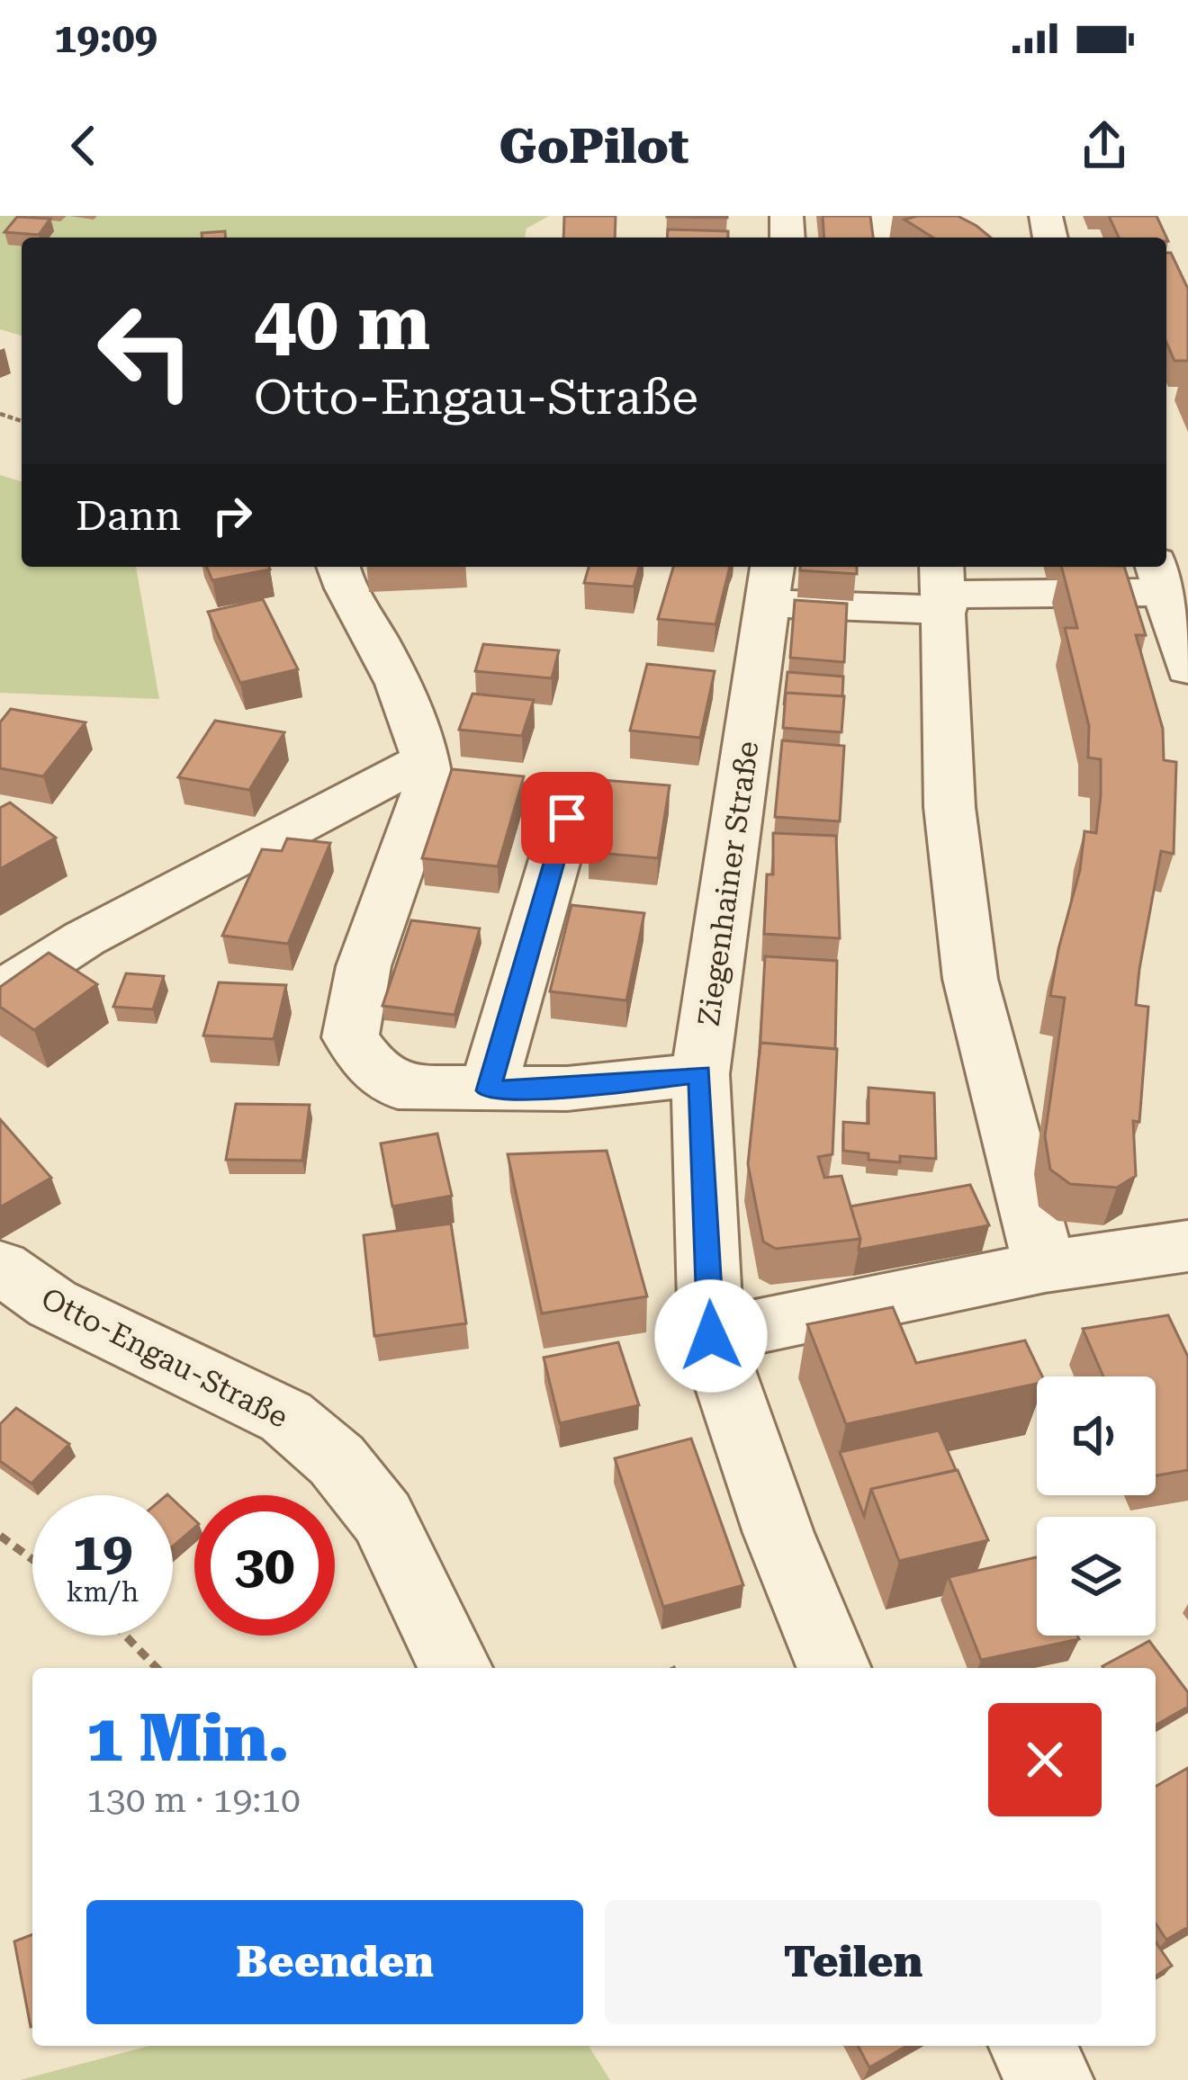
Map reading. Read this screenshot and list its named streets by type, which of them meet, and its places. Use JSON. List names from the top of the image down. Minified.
{"streets":{"street":["Ziegenhainer Straße","Otto-Engau-Straße"]},"page":{"status":"19:09","header":"GoPilot","turn":["40 m","Otto-Engau-Straße"],"then":"Dann","speed":"19 km/h","limit":"30","heading":["1 Min.","130 m · 19:10"],"buttons":["Beenden","Teilen"]}}
